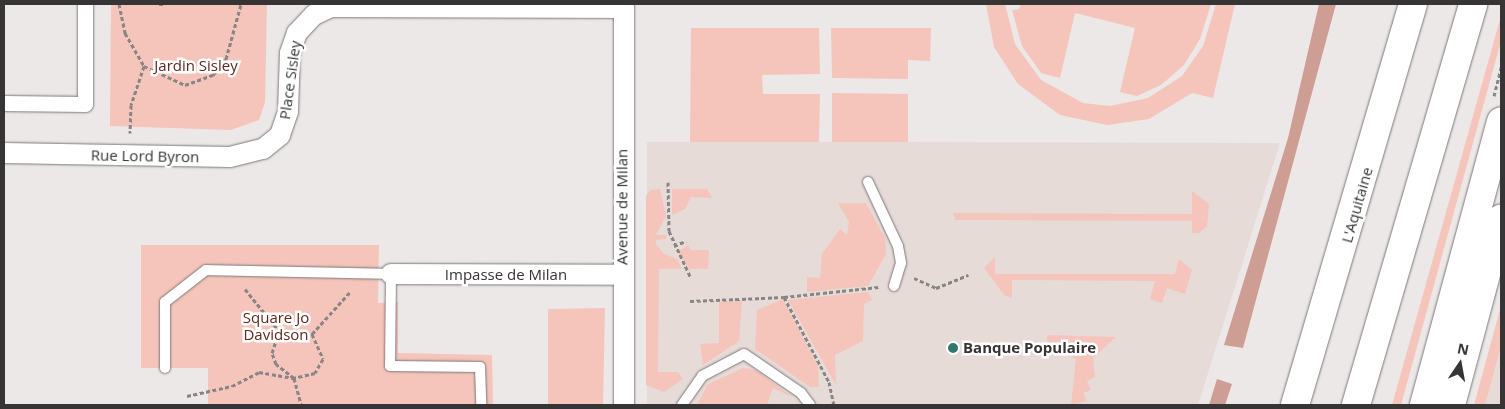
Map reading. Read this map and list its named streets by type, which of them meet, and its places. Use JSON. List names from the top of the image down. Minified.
{"streets":{"main road":["L'Aquitaine"],"street":["Place Sisley","Rue Lord Byron","Avenue de Milan","Impasse de Milan"]},"crossings":[["Place Sisley","Rue Lord Byron"],["Place Sisley","Avenue de Milan"],["Avenue de Milan","Impasse de Milan"]],"parks":["Jardin Sisley","Square Jo Davidson"],"places":["Banque Populaire"],"north":"top"}
